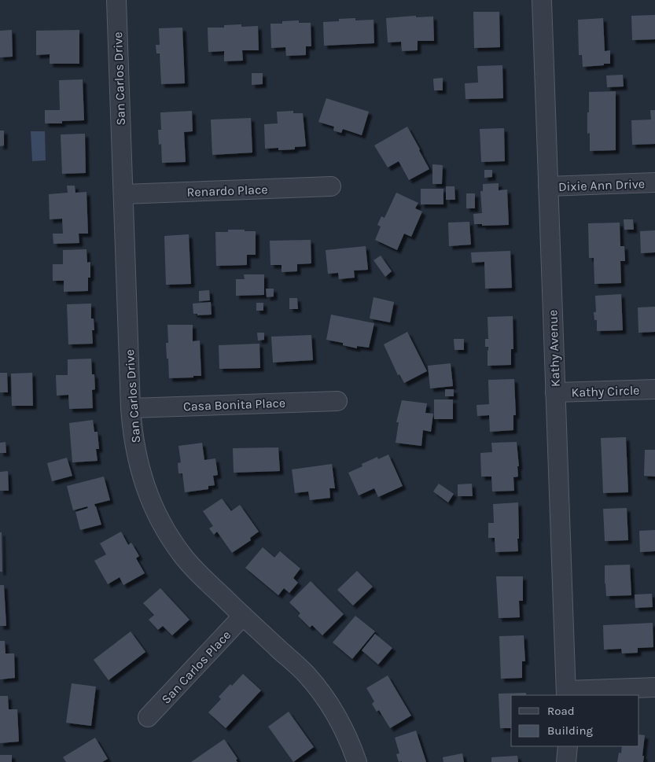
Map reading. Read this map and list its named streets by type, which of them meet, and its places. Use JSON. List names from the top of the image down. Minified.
{"streets":{"street":["San Carlos Drive","Dixie Ann Drive","Renardo Place","Kathy Avenue","Kathy Circle","Casa Bonita Place","San Carlos Place"]},"crossings":[["San Carlos Drive","Renardo Place"],["San Carlos Drive","Casa Bonita Place"],["San Carlos Drive","San Carlos Place"],["Dixie Ann Drive","Kathy Avenue"],["Kathy Avenue","Kathy Circle"]],"legend":["Road","Building"]}
